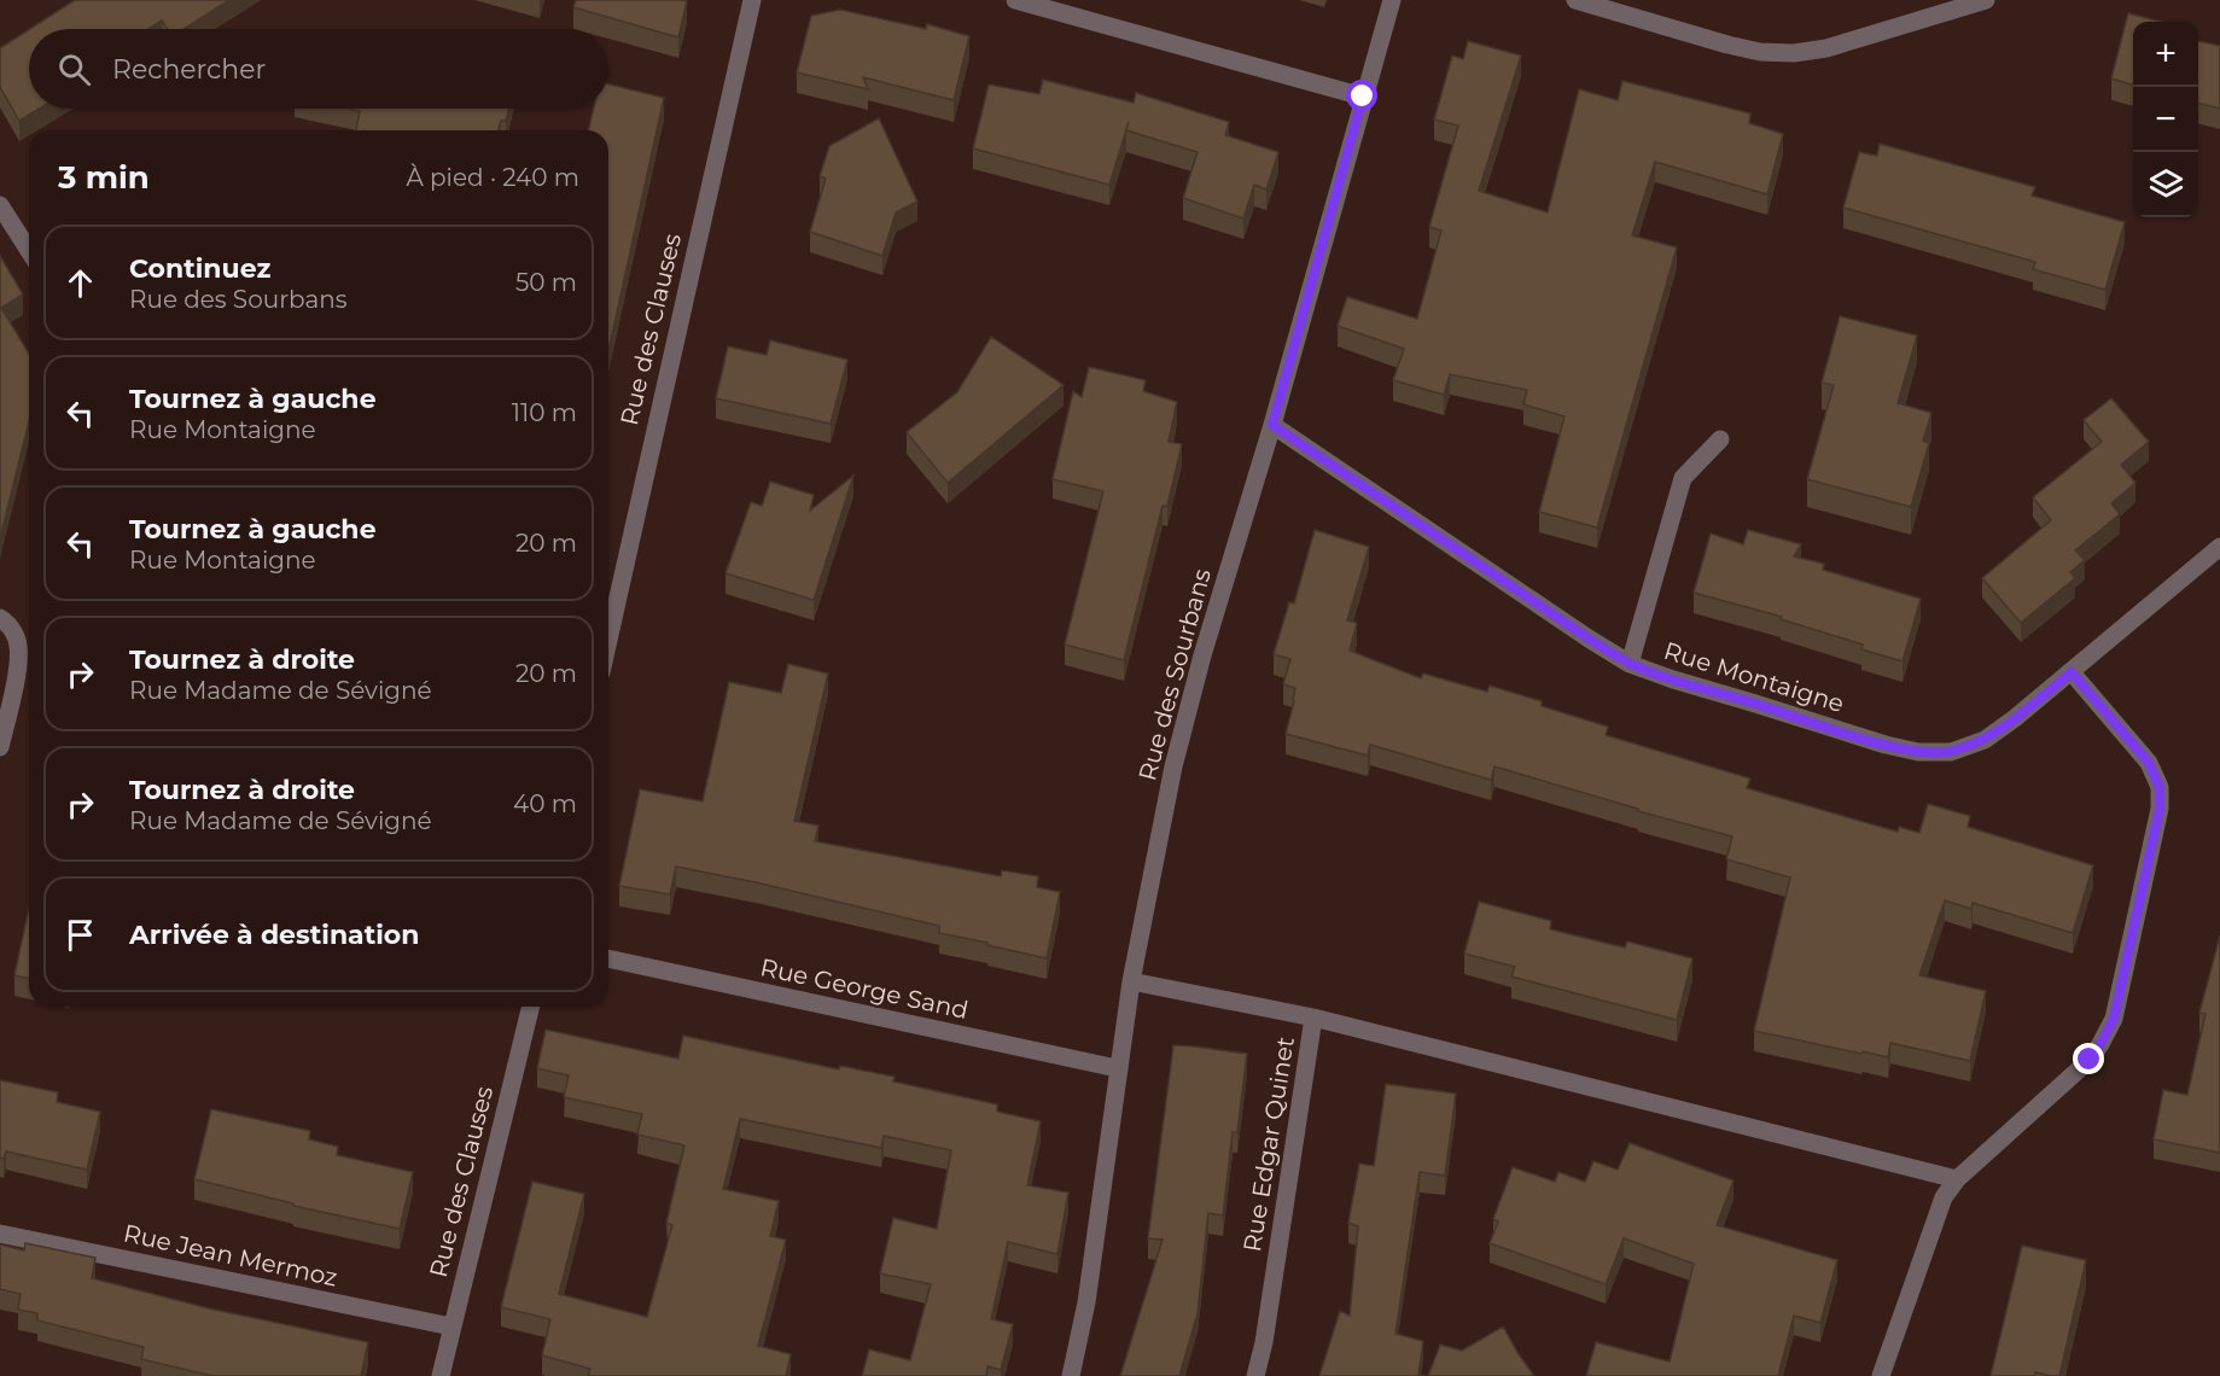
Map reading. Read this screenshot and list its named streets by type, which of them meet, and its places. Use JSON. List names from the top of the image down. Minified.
{"streets":{"street":["Rue des Clauses","Rue des Sourbans","Rue Montaigne","Rue George Sand","Rue Edgar Quinet","Rue Jean Mermoz"]},"crossings":[["Rue des Clauses","Rue Jean Mermoz"],["Rue des Sourbans","Rue Montaigne"],["Rue des Sourbans","Rue George Sand"],["Rue des Sourbans","Rue Edgar Quinet"]],"page":{"map_buttons":["+","−"],"search":"Rechercher","heading":["3 min","À pied · 240 m"],"list":[["Continuez","Rue des Sourbans","50 m"],["Tournez à gauche","Rue Montaigne","110 m"],["Tournez à gauche","Rue Montaigne","20 m"],["Tournez à droite","Rue Madame de Sévigné","20 m"],["Tournez à droite","Rue Madame de Sévigné","40 m"],"Arrivée à destination"]}}
